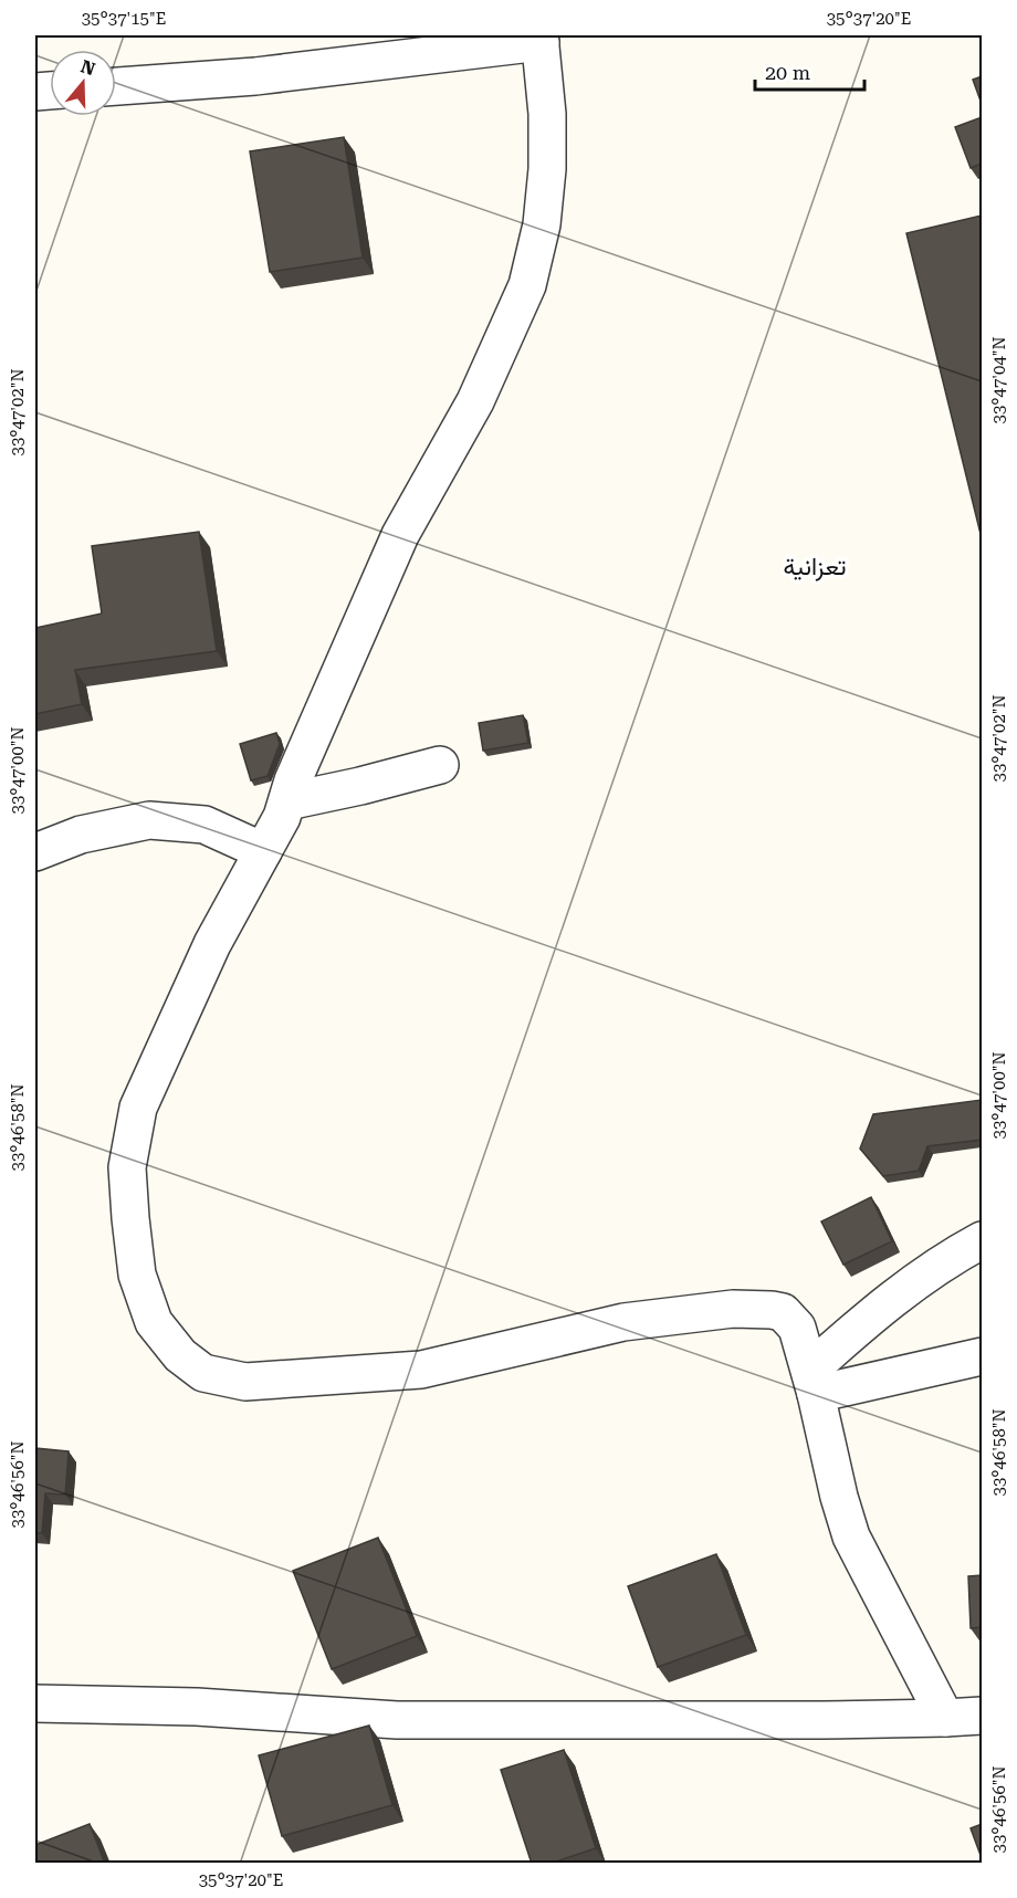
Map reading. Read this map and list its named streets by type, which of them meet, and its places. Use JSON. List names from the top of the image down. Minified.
{"districts":["تعزانية"],"scale_bar":"20 m","north":"top","coordinates":["35°37'15\"E","35°37'20\"E","33°47'04\"N","33°47'02\"N","33°47'00\"N","33°46'58\"N","33°46'56\"N"]}
